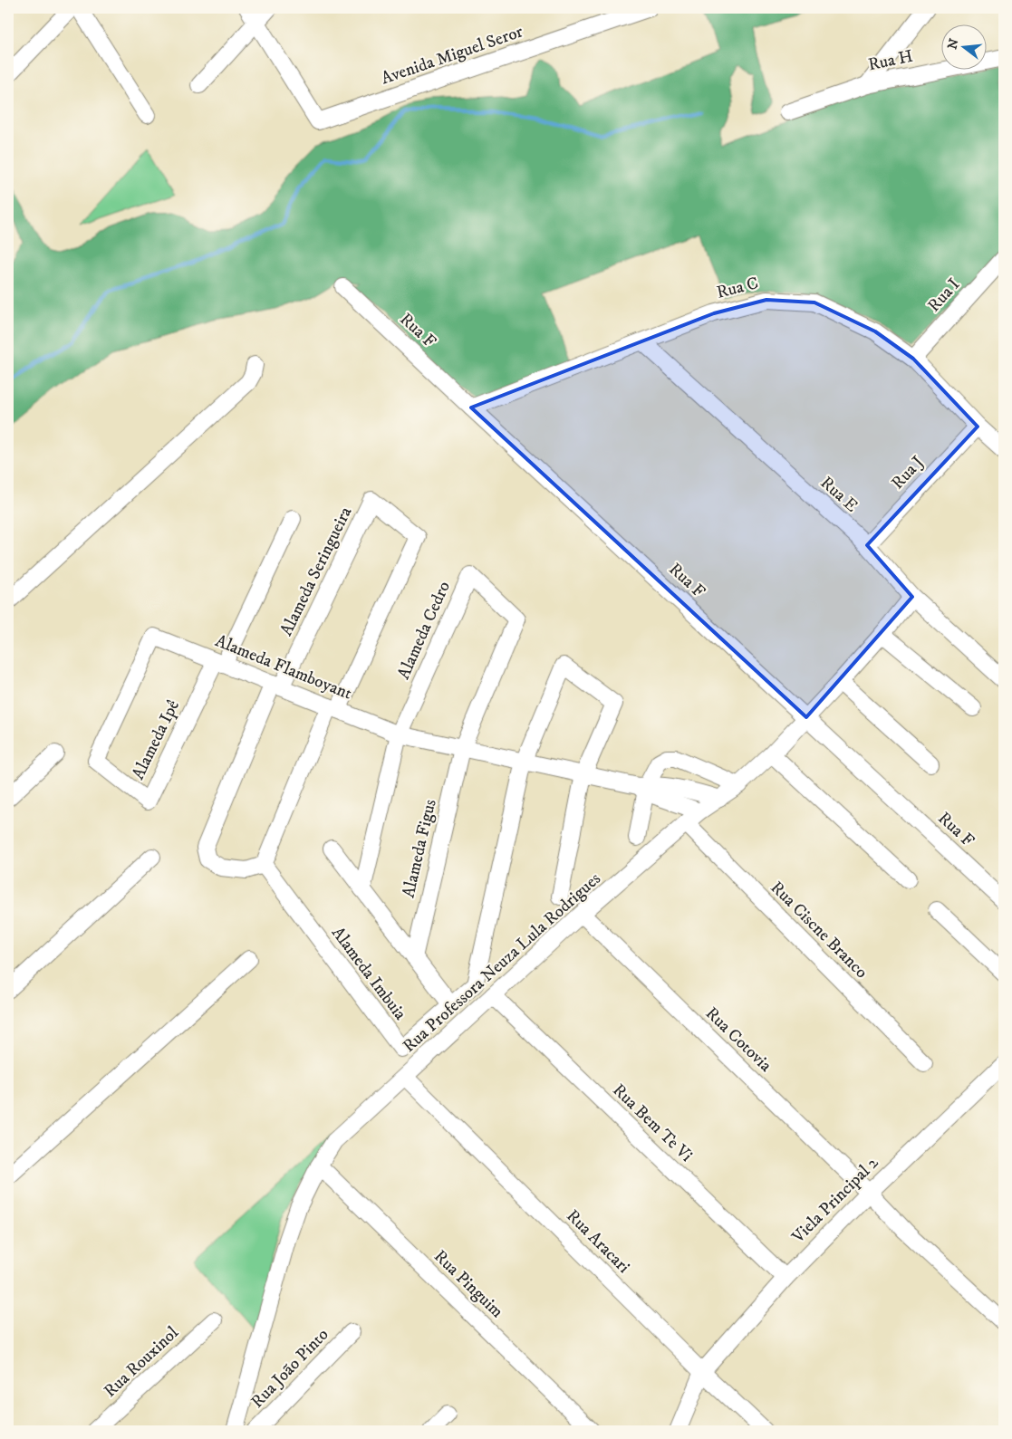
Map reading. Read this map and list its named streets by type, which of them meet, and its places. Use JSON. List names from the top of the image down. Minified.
{"streets":{"street":["Avenida Miguel Seror","Rua H","Rua C","Rua I","Rua F","Rua J","Rua E","Alameda Seringueira","Alameda Cedro","Alameda Flamboyant","Alameda Ipê","Alameda Figus","Rua Ciscne Branco","Rua Professora Neuza Lula Rodrigues","Alameda Imbuia","Rua Cotovia","Rua Bem Te Vi","Viela Principal 2","Rua Aracari","Rua Pinguim","Rua Rouxinol","Rua João Pinto"]},"crossings":[["Rua C","Rua I"],["Rua C","Rua F"],["Rua C","Rua J"],["Rua C","Rua E"],["Rua F","Rua Professora Neuza Lula Rodrigues"],["Rua J","Rua E"],["Rua E","Rua Professora Neuza Lula Rodrigues"],["Alameda Seringueira","Alameda Flamboyant"],["Alameda Cedro","Alameda Flamboyant"],["Alameda Cedro","Alameda Figus"],["Alameda Flamboyant","Alameda Ipê"],["Alameda Flamboyant","Alameda Figus"],["Alameda Flamboyant","Alameda Imbuia"],["Rua Ciscne Branco","Rua Professora Neuza Lula Rodrigues"],["Rua Professora Neuza Lula Rodrigues","Rua Cotovia"],["Rua Professora Neuza Lula Rodrigues","Rua Bem Te Vi"],["Rua Professora Neuza Lula Rodrigues","Rua Aracari"],["Rua Professora Neuza Lula Rodrigues","Rua Pinguim"],["Rua Cotovia","Viela Principal 2"],["Rua Bem Te Vi","Viela Principal 2"],["Viela Principal 2","Rua Aracari"]],"north":"left"}
